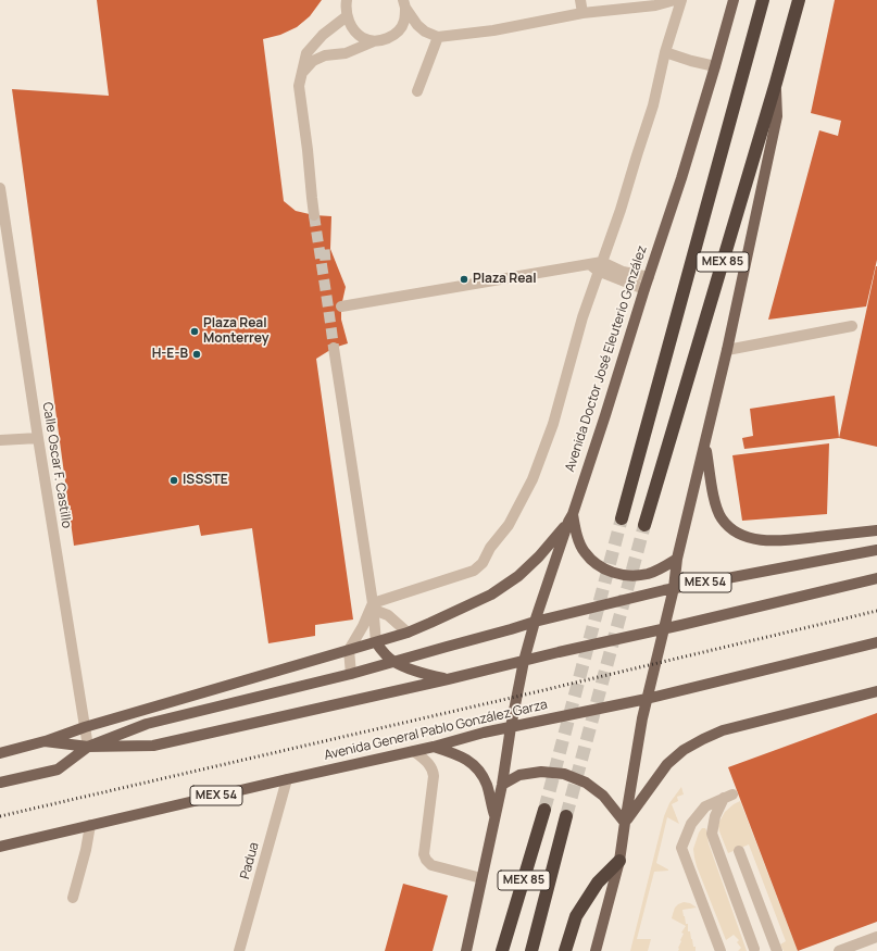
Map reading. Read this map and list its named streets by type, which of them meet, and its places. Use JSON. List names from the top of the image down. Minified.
{"streets":{"highway":["MEX 85"],"main road":["Avenida Doctor José Eleuterio González","MEX 54","Avenida General Pablo González Garza"],"street":["Calle Oscar F. Castillo","Padua"]},"crossings":[["MEX 85","Avenida Doctor José Eleuterio González"],["MEX 85","Avenida General Pablo González Garza"],["Avenida Doctor José Eleuterio González","MEX 54"],["Avenida Doctor José Eleuterio González","Avenida General Pablo González Garza"],["Calle Oscar F. Castillo","MEX 54"],["Avenida General Pablo González Garza","Padua"]],"places":["Plaza Real","Plaza Real Monterrey","H-E-B","ISSSTE"]}
